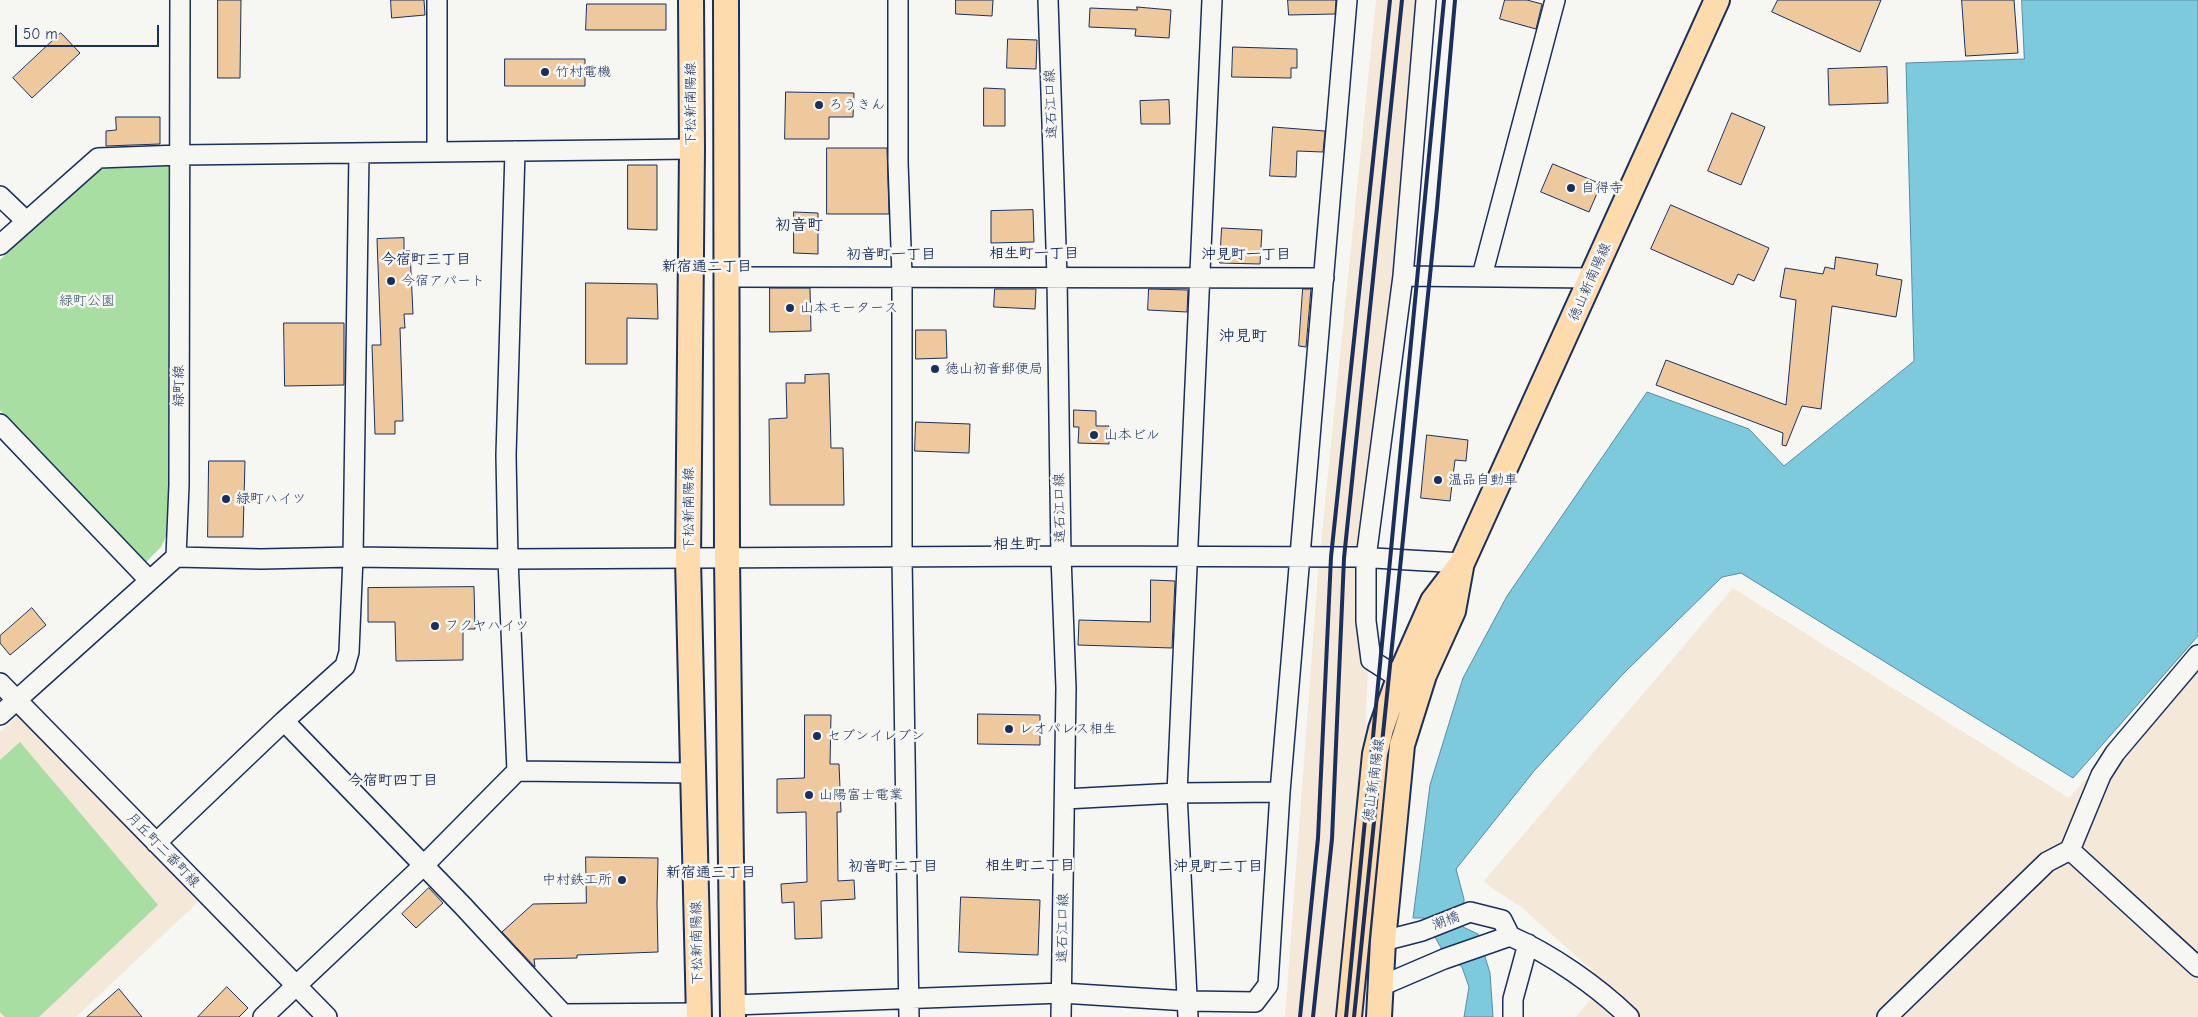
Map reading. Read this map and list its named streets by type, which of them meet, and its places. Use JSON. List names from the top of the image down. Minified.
{"streets":{"main road":["下松新南陽線","徳山新南陽線"],"street":["遠石江口線","緑町線","月丘町二番町線","潮橋"]},"crossings":[["徳山新南陽線","潮橋"]],"districts":["初音町","相生町一丁目","初音町一丁目","沖見町一丁目","今宿町三丁目","新宿通二丁目","沖見町","相生町","今宿町四丁目","相生町二丁目","初音町二丁目","沖見町二丁目","新宿通三丁目"],"parks":["緑町公園"],"places":["竹村電機","ろうきん","自得寺","今宿アパート","山本モータース","徳山初音郵便局","山本ビル","温品自動車","緑町ハイツ","フクヤハイツ","レオパレス相生","セブンイレブン","山陽富士電業","中村鉄工所"],"scale_bar":"50 m"}
